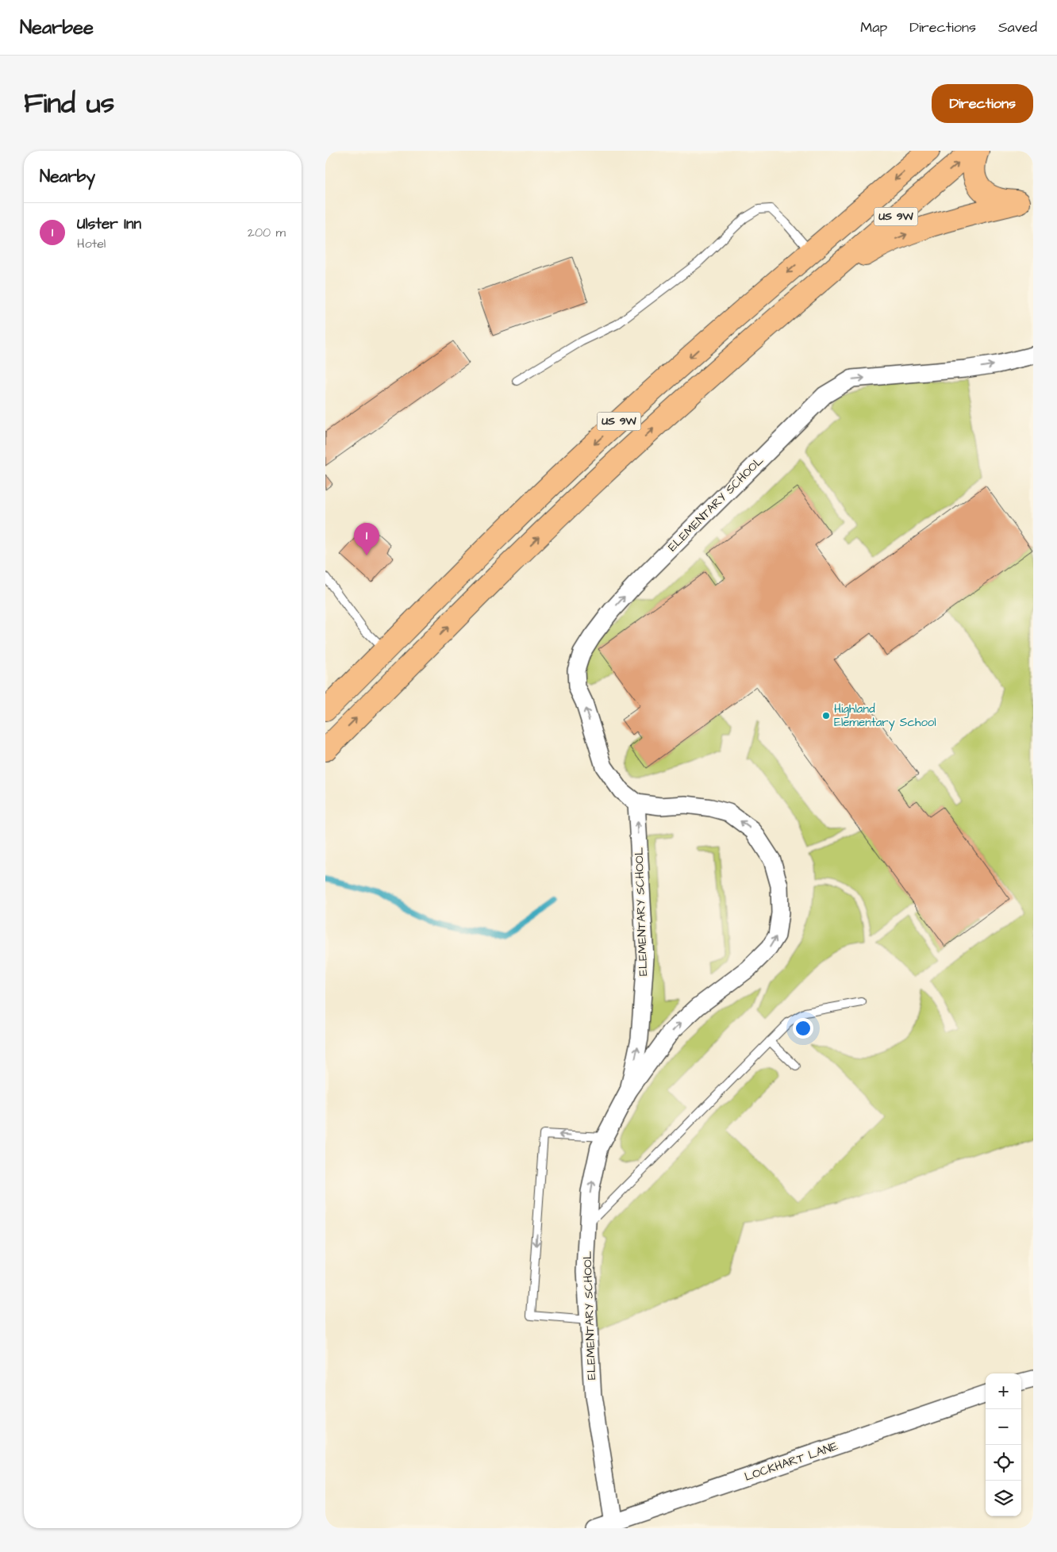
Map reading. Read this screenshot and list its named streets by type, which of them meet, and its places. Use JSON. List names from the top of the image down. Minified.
{"streets":{"highway":["US 9W"],"street":["ELEMENTARY SCHOOL","LOCKHART LANE"]},"crossings":[["ELEMENTARY SCHOOL","LOCKHART LANE"]],"places":["Highland Elementary School"],"page":{"header":"Nearbee","nav":["Map","Directions","Saved"],"title":"Find us","buttons":"Directions","heading":"Nearby","list":[{"mark":"1","name":"Ulster Inn","note":"Hotel","value":"200 m"}],"pins":"1","map_buttons":["+","−"]}}
